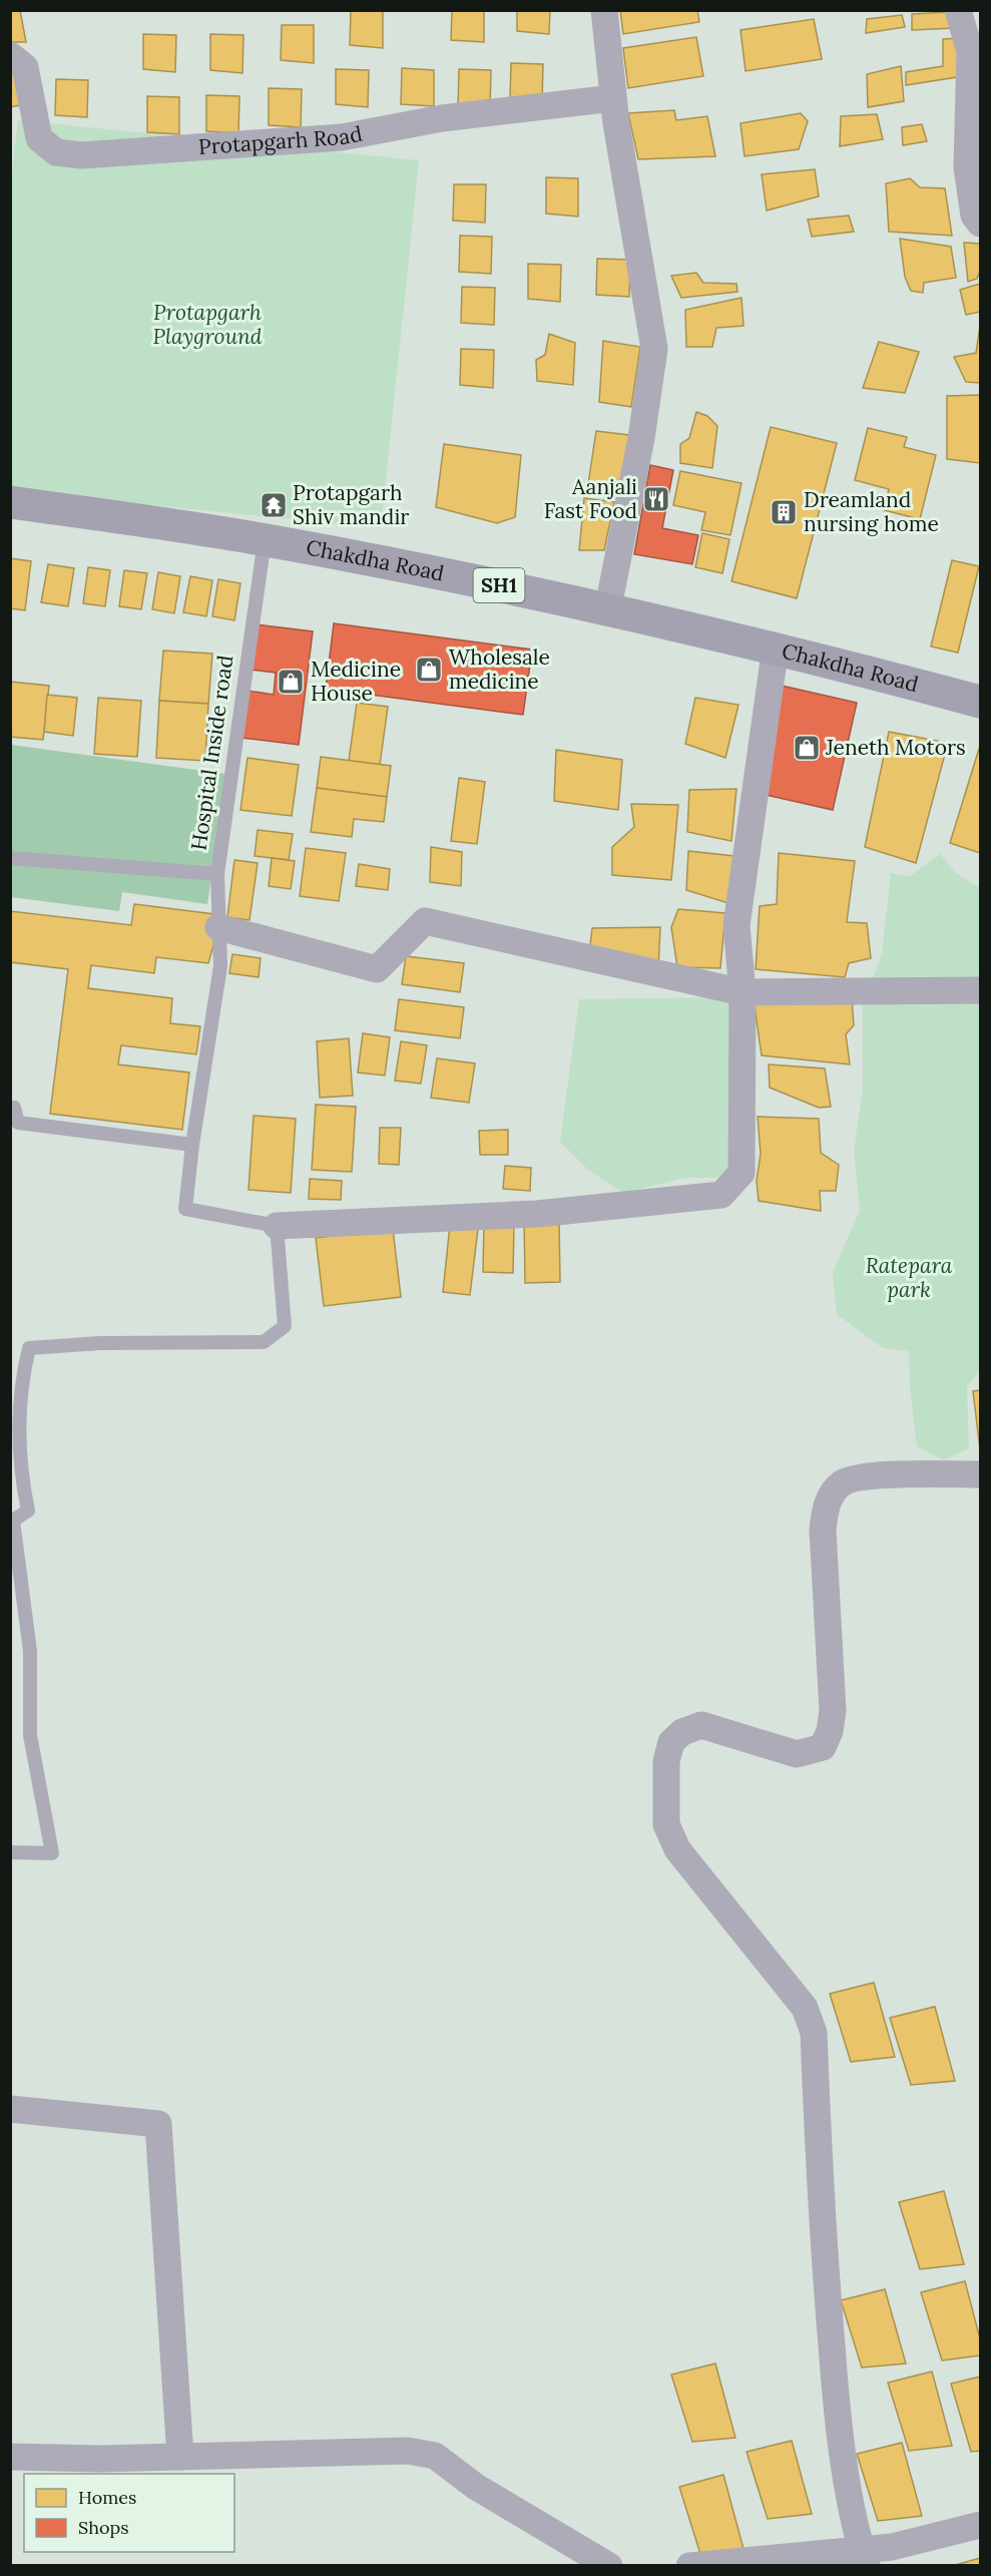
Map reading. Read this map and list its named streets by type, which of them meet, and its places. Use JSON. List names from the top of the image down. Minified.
{"streets":{"main road":["Chakdha Road","SH1"],"street":["Protapgarh Road"],"lane":["Hospital Inside road"]},"crossings":[["Chakdha Road","Hospital Inside road"]],"parks":["Protapgarh Playground","Ratepara park"],"places":{"restaurant":["Aanjali Fast Food"],"temple":["Protapgarh Shiv mandir"],"building":["Dreamland nursing home"],"shop":["Wholesale medicine","Medicine House","Jeneth Motors"]},"legend":["Homes","Shops"]}
